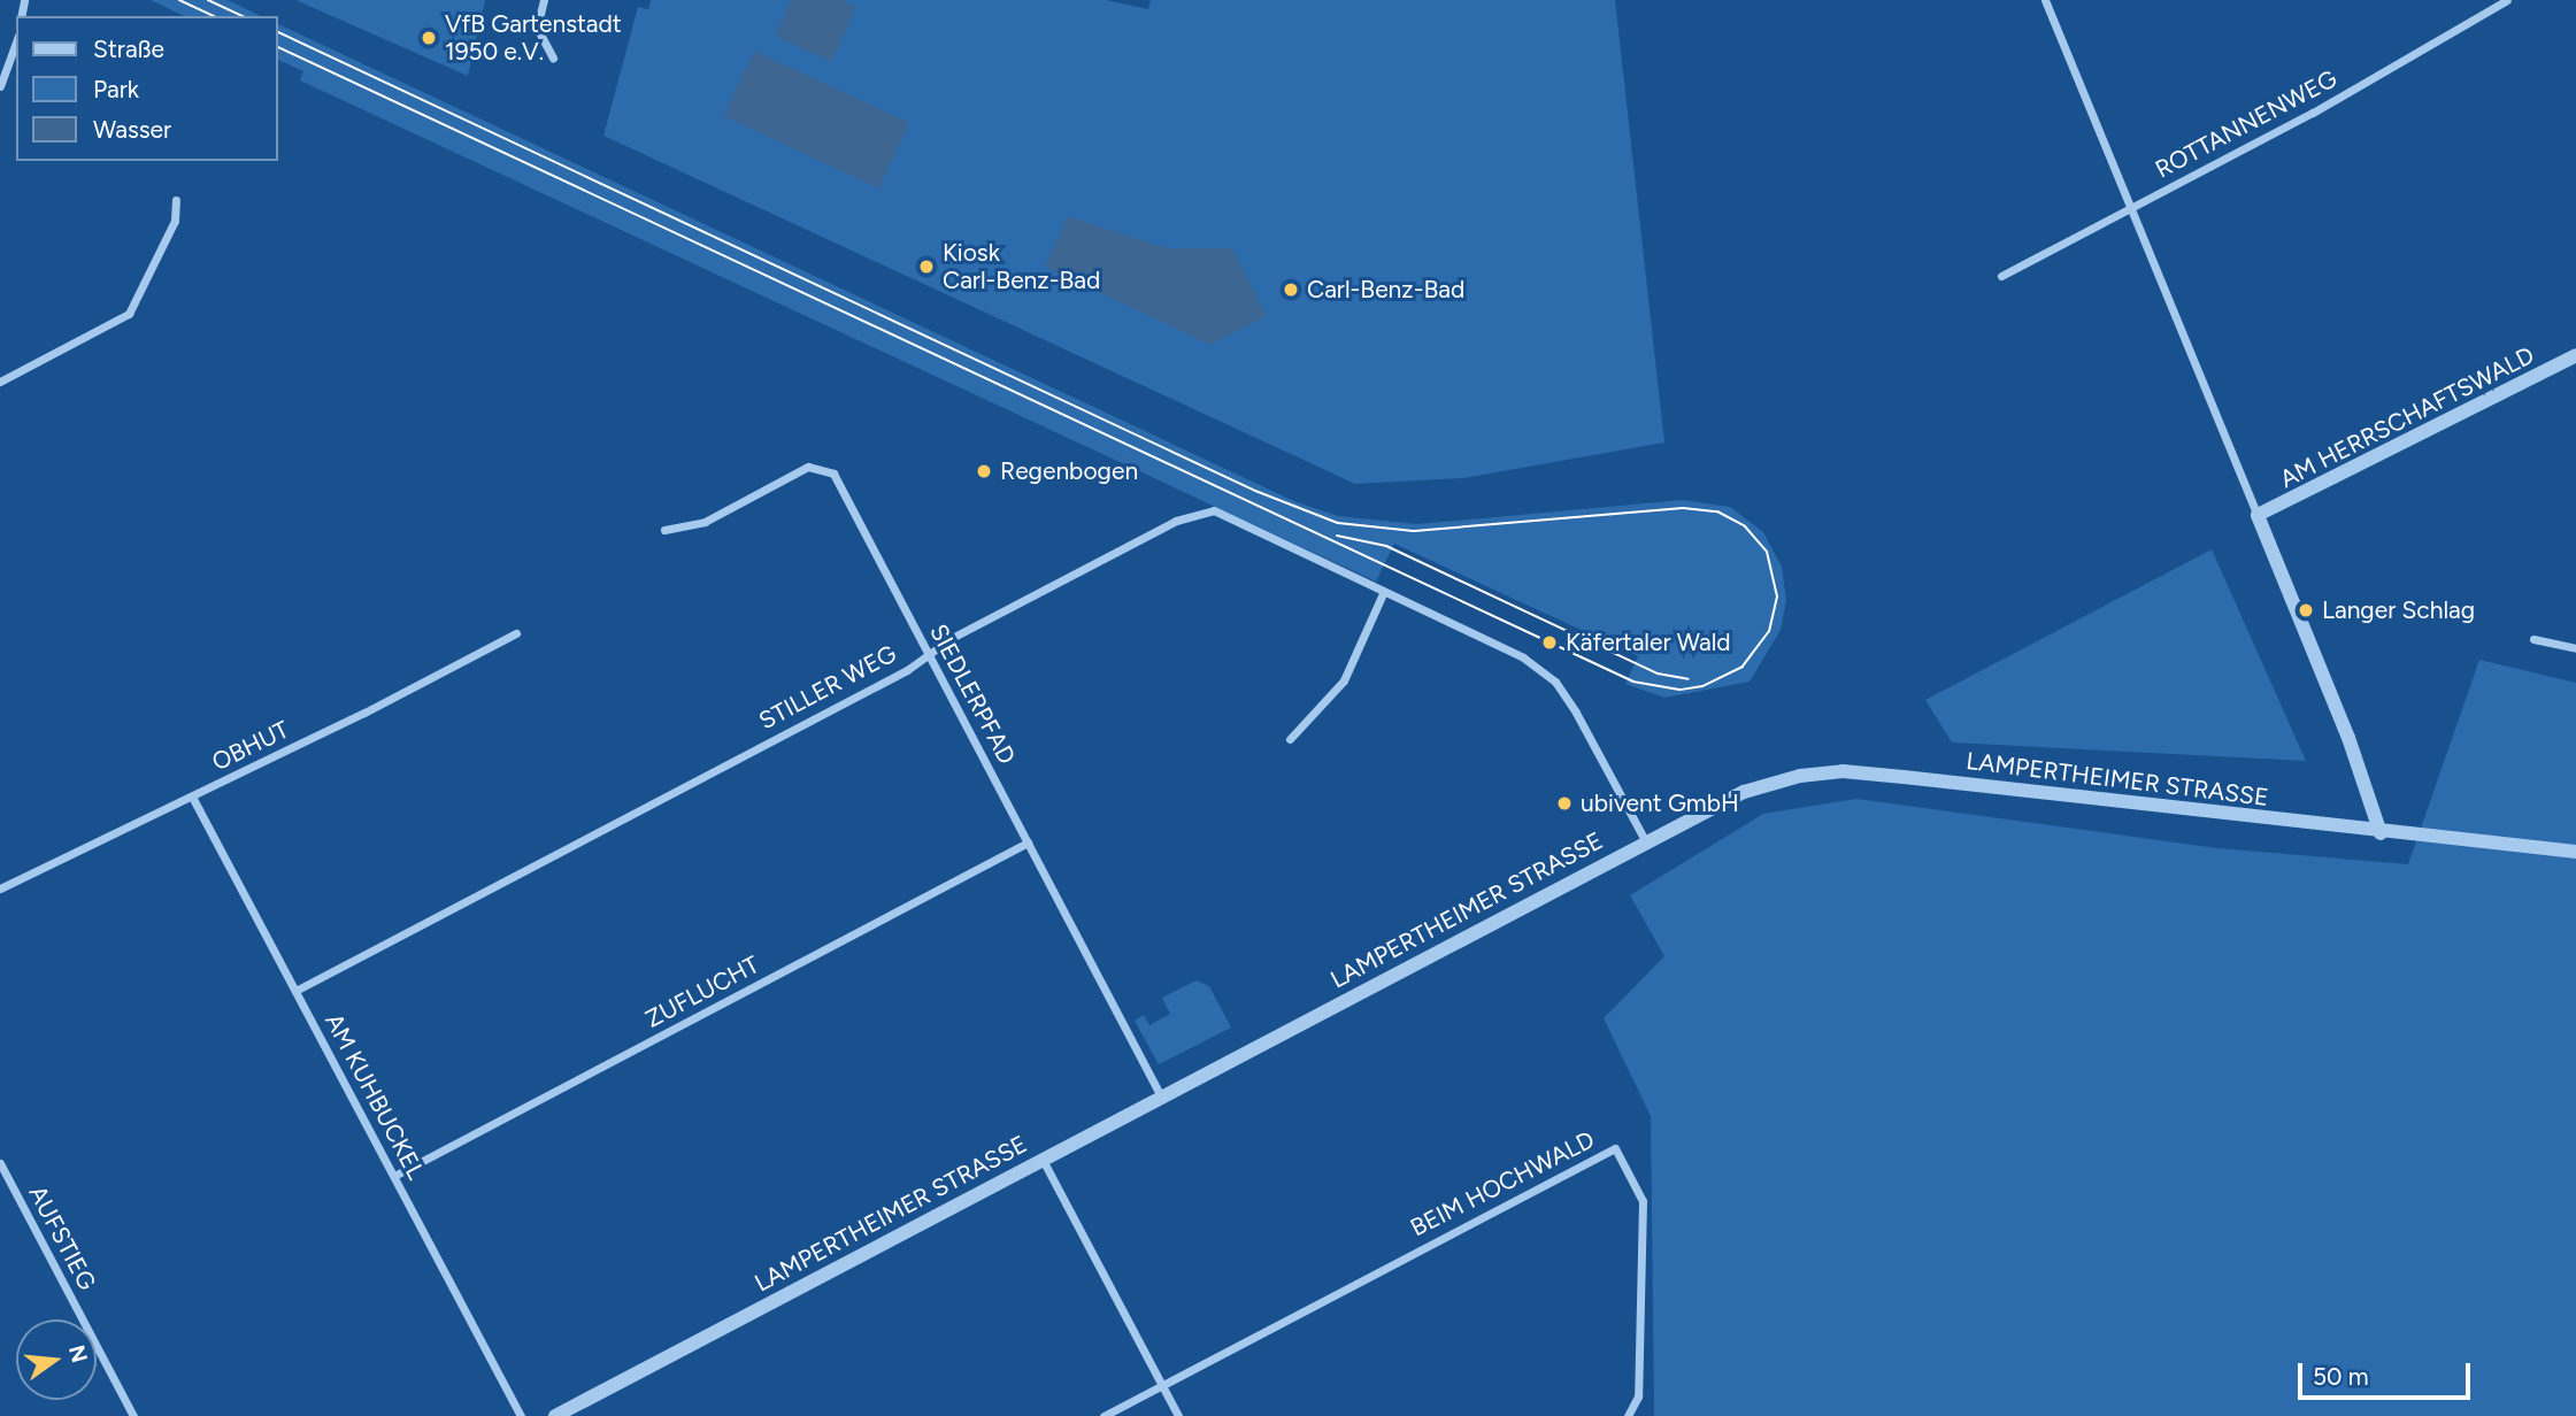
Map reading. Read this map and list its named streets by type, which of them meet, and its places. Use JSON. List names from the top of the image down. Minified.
{"streets":{"street":["ROTTANNENWEG","AM HERRSCHAFTSWALD","STILLER WEG","SIEDLERPFAD","OBHUT","LAMPERTHEIMER STRASSE","ZUFLUCHT","AM KUHBUCKEL","BEIM HOCHWALD","AUFSTIEG"]},"crossings":[["STILLER WEG","SIEDLERPFAD"],["STILLER WEG","LAMPERTHEIMER STRASSE"],["STILLER WEG","AM KUHBUCKEL"],["SIEDLERPFAD","LAMPERTHEIMER STRASSE"],["SIEDLERPFAD","ZUFLUCHT"],["OBHUT","AM KUHBUCKEL"],["ZUFLUCHT","AM KUHBUCKEL"]],"places":["VfB Gartenstadt 1950 e.V.","Kiosk Carl-Benz-Bad","Carl-Benz-Bad","Regenbogen","Langer Schlag","Käfertaler Wald","ubivent GmbH"],"legend":["Straße","Park","Wasser"],"scale_bar":"50 m","north":"right"}
